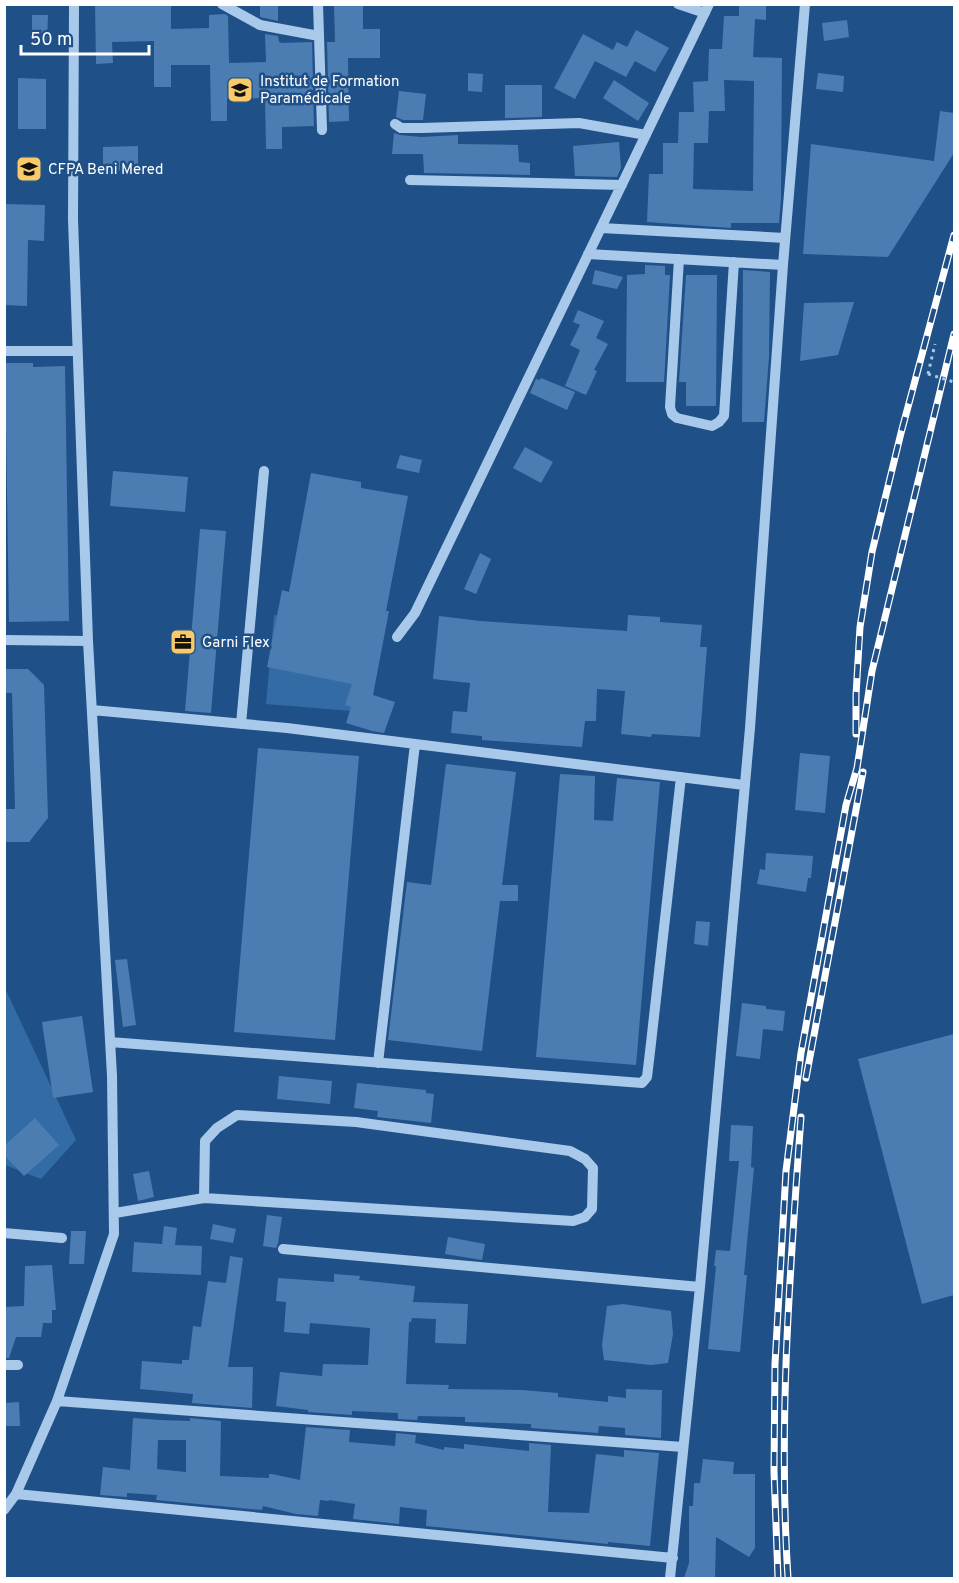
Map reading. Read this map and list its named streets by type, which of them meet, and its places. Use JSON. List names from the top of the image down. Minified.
{"places":{"school or university":["Institut de Formation Paramédicale","CFPA Beni Mered"],"office":["Garni Flex"]},"scale_bar":"50 m"}
